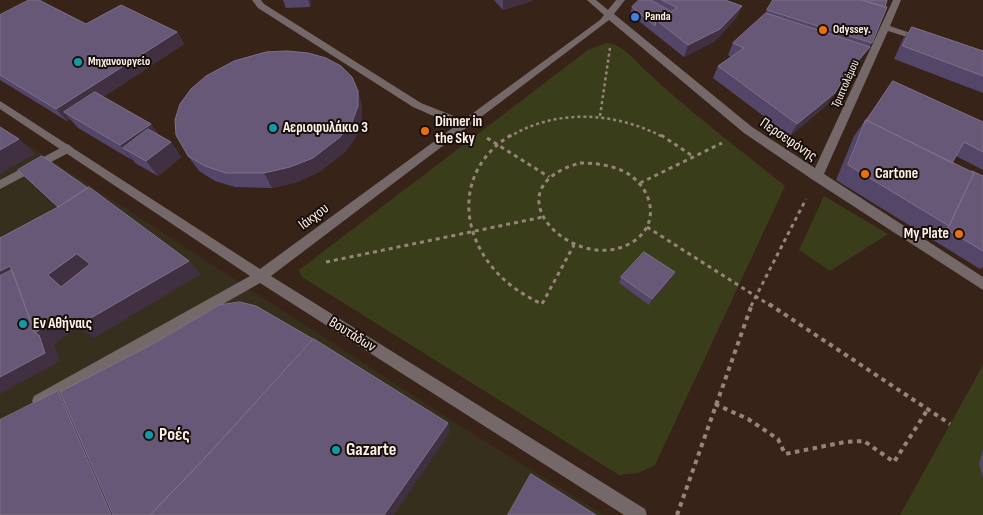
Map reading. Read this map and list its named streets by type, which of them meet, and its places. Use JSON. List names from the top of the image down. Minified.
{"streets":{"street":["Τριπτολέμου","Περσεφόνης","Ιάκχου","Βουτάδων"]},"crossings":[["Τριπτολέμου","Περσεφόνης"],["Περσεφόνης","Ιάκχου"],["Ιάκχου","Βουτάδων"]],"places":["Panda","Odyssey.","Μηχανουργείο","Αεριοφυλάκιο 3","Dinner in the Sky","Cartone","My Plate","Εν Αθήναις","Ροές","Gazarte"]}
